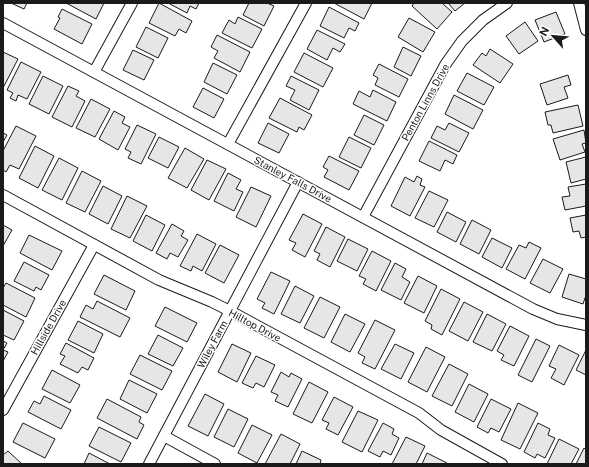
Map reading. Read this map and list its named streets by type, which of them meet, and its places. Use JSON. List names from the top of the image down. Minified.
{"streets":{"street":["Penton Linns Drive","Stanley Falls Drive","Hilltop Drive","Hillside Drive","Wiley Farm"]},"crossings":[["Penton Linns Drive","Stanley Falls Drive"],["Stanley Falls Drive","Wiley Farm"],["Hilltop Drive","Hillside Drive"],["Hilltop Drive","Wiley Farm"]],"north":"top left"}
